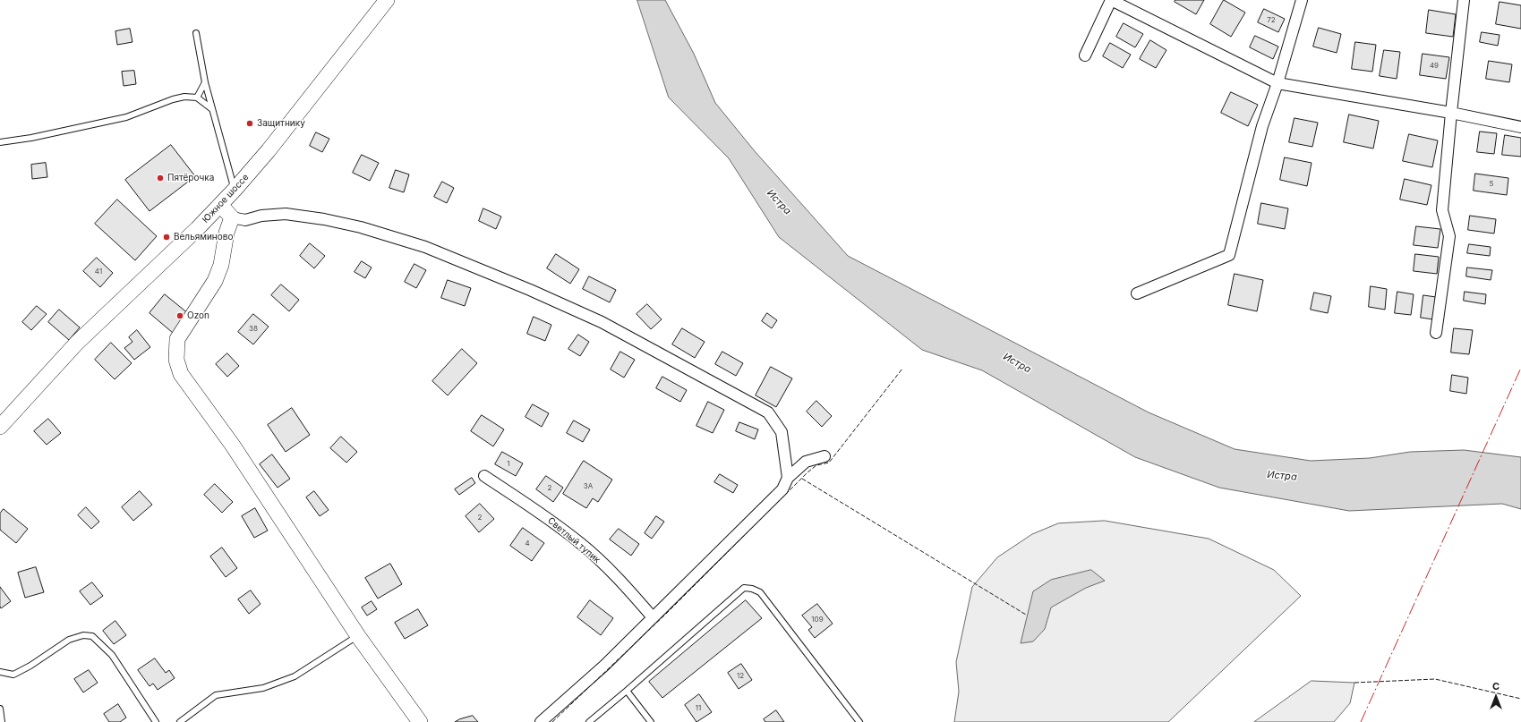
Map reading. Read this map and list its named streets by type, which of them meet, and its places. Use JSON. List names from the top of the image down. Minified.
{"streets":{"street":["Южное шоссе","Светлый тупик"]},"water":["Истра"],"places":["Защитнику","Пятёрочка","Вельяминово","Ozon"],"house_numbers":["72","49","5","41","38","1","3А","2","2","4","109","12","11"],"north":"top"}
